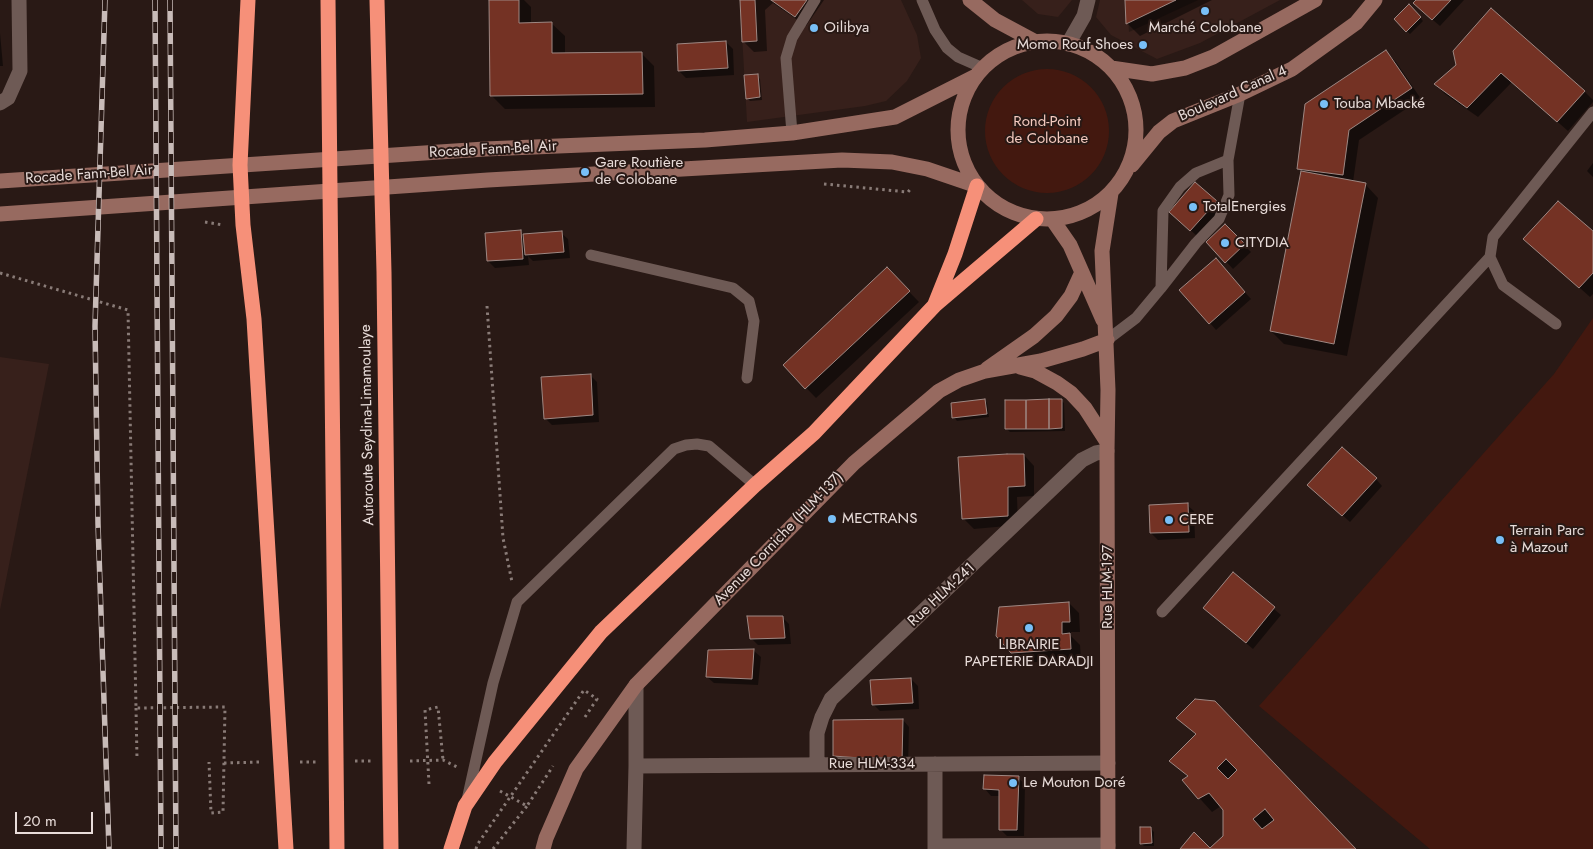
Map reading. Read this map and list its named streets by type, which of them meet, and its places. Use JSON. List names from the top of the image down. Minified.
{"streets":{"highway":["Autoroute Seydina-Limamoulaye"],"main road":["Boulevard Canal 4","Rocade Fann-Bel Air","Avenue Corniche (HLM-137)","Rue HLM-197"],"street":["Rue HLM-241","Rue HLM-334"]},"crossings":[["Boulevard Canal 4","Rocade Fann-Bel Air"],["Boulevard Canal 4","Rue HLM-197"],["Rocade Fann-Bel Air","Rue HLM-197"],["Avenue Corniche (HLM-137)","Rue HLM-197"],["Rue HLM-197","Rue HLM-241"],["Rue HLM-197","Rue HLM-334"],["Rue HLM-241","Rue HLM-334"]],"parks":["Rond-Point de Colobane"],"places":["Marché Colobane","Oilibya","Momo Rouf Shoes","Touba Mbacké","Gare Routière de Colobane","TotalEnergies","CITYDIA","MECTRANS","CERE","Terrain Parc à Mazout","LIBRAIRIE PAPETERIE DARADJI","Le Mouton Doré"],"scale_bar":"20 m"}
